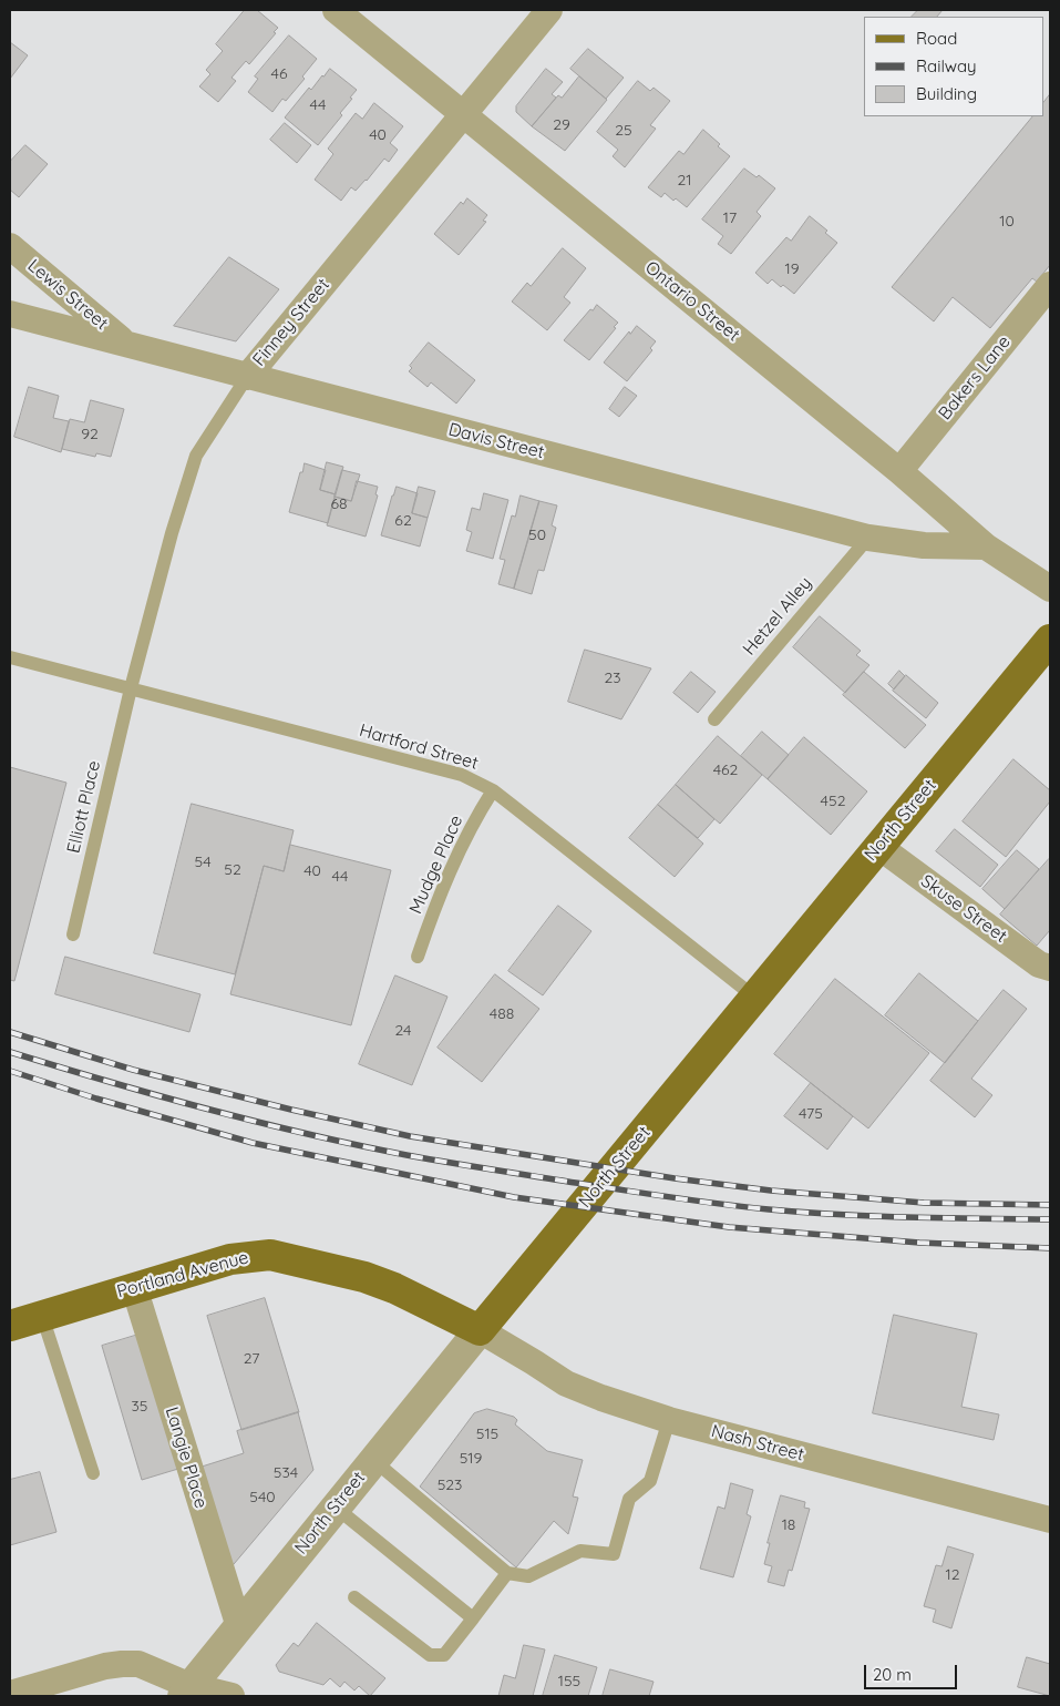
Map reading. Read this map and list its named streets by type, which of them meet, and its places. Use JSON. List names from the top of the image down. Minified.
{"streets":{"main road":["North Street","Portland Avenue"],"street":["Lewis Street","Ontario Street","Finney Street","Bakers Lane","Davis Street","Skuse Street","Nash Street","Langie Place"],"lane":["Hetzel Alley","Hartford Street","Elliott Place","Mudge Place"]},"crossings":[["Lewis Street","Davis Street"],["Ontario Street","Finney Street"],["Ontario Street","Bakers Lane"],["Ontario Street","Davis Street"],["Finney Street","Davis Street"],["Finney Street","Hartford Street"],["Finney Street","Elliott Place"],["Davis Street","Hetzel Alley"],["Hartford Street","Elliott Place"],["Hartford Street","North Street"],["Hartford Street","Mudge Place"],["North Street","Skuse Street"],["North Street","Portland Avenue"],["North Street","Nash Street"],["North Street","Langie Place"],["Portland Avenue","Nash Street"],["Portland Avenue","Langie Place"]],"house_numbers":["46","44","29","25","40","21","17","10","19","92","68","62","50","23","462","452","54","52","40","44","488","24","475","27","35","515","519","534","523","540","18","12","155"],"legend":["Road","Railway","Building"],"scale_bar":"20 m"}
